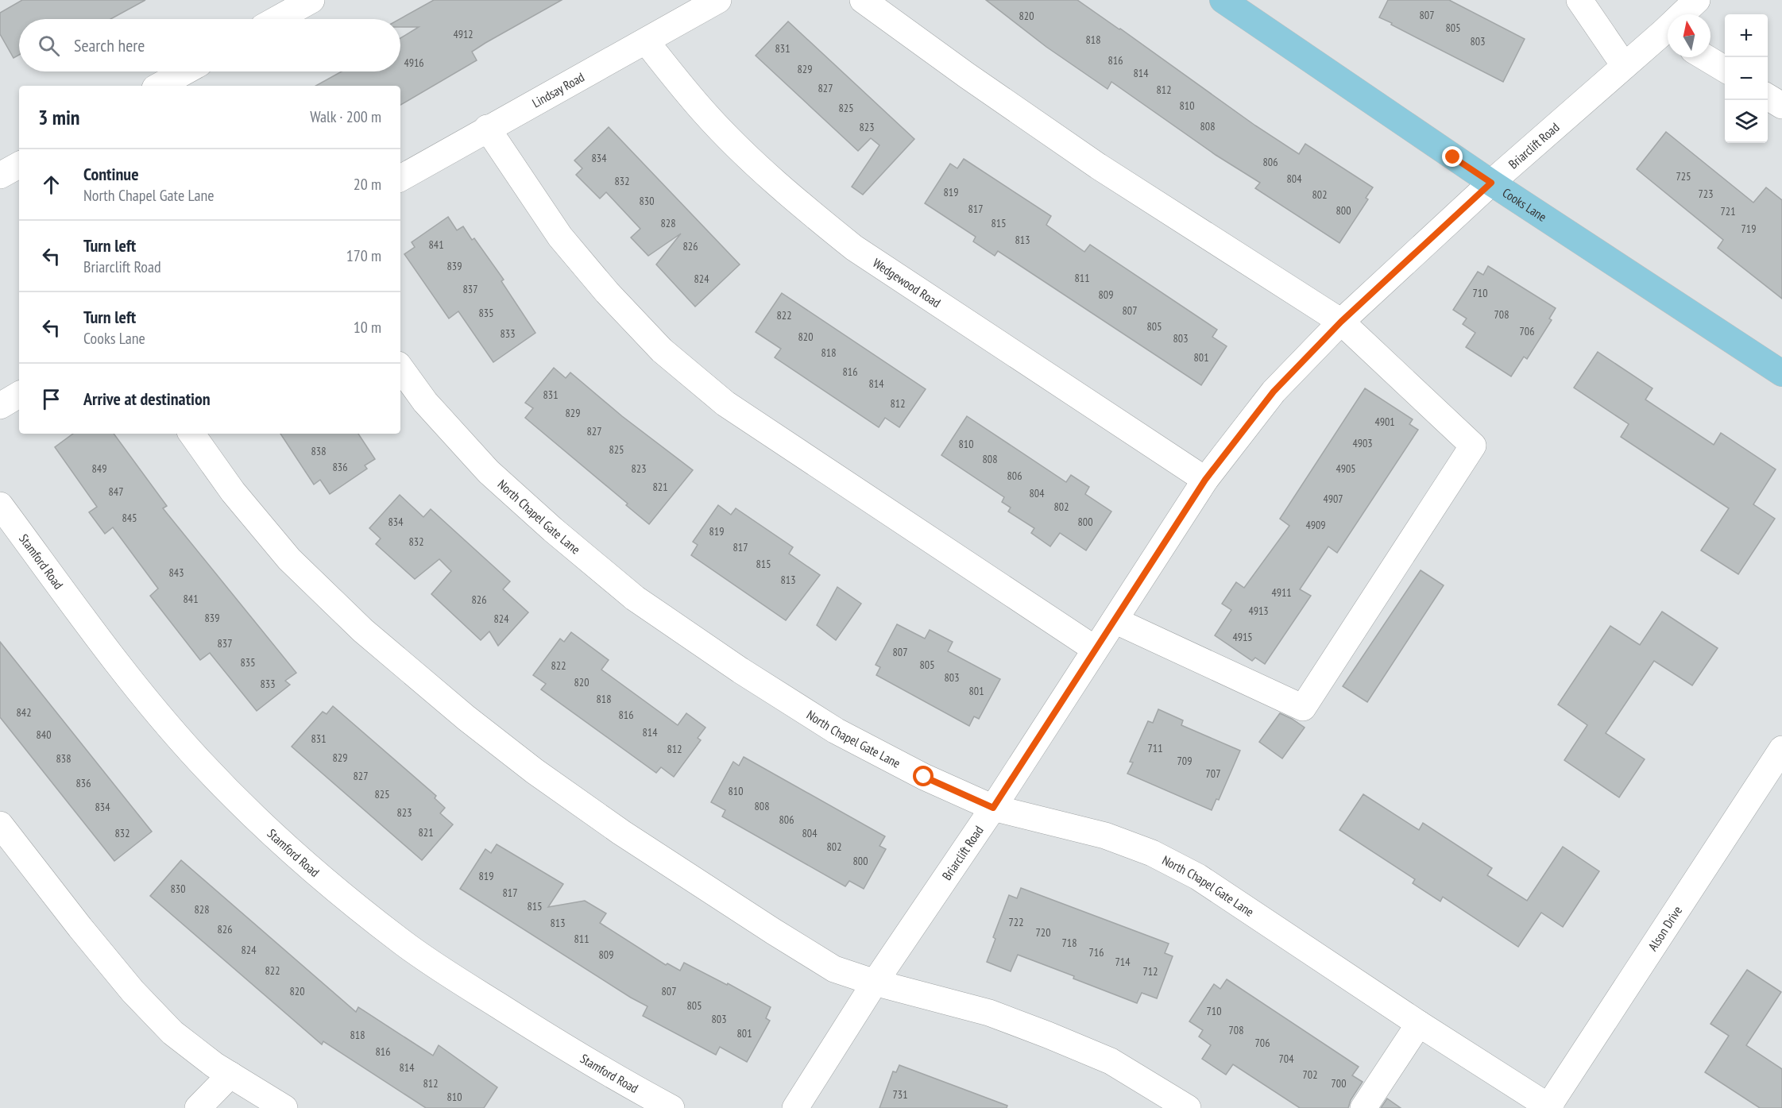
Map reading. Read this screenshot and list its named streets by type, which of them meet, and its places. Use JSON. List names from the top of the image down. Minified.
{"streets":{"main road":["Cooks Lane"],"street":["Lindsay Road","Briarclift Road","Wedgewood Road","North Chapel Gate Lane","Stamford Road","Alson Drive"]},"crossings":[["Lindsay Road","Wedgewood Road"],["Briarclift Road","Cooks Lane"],["Briarclift Road","Wedgewood Road"],["Briarclift Road","North Chapel Gate Lane"],["North Chapel Gate Lane","Alson Drive"]],"house_numbers":["807","820","805","4912","818","803","831","816","4916","829","814","827","812","810","825","808","823","834","806","725","804","832","819","723","802","830","817","800","721","828","815","719","813","841","826","839","811","824","837","710","809","807","835","708","822","805","706","833","820","803","818","801","816","814","831","812","829","4901","827","4903","810","825","838","808","836","849","823","4905","806","821","847","804","4907","802","845","834","800","4909","819","832","817","815","843","813","4911","841","826","4913","839","824","4915","837","807","835","805","822","803","820","833","801","818","842","816","814","840","831","711","812","829","838","709","707","827","836","810","825","808","834","823","806","821","832","804","802","800","819","830","817","815","828","722","813","826","720","811","718","824","716","809","714","822","712","820","807","805","710","803","708","801","818","706","816","704","814","702","812","700","731","810"],"north":"top","page":{"map_buttons":["+","−"],"search":"Search here","heading":["3 min","Walk · 200 m"],"list":[["Continue","North Chapel Gate Lane","20 m"],["Turn left","Briarclift Road","170 m"],["Turn left","Cooks Lane","10 m"],"Arrive at destination"]}}
